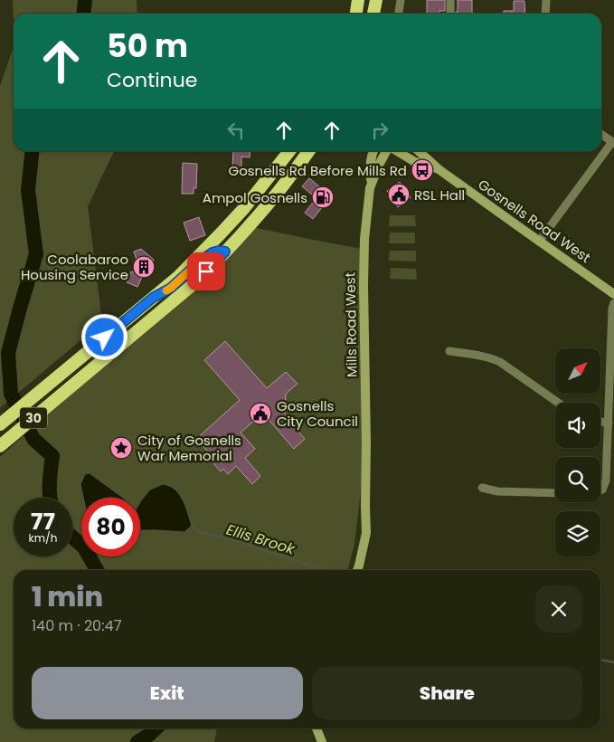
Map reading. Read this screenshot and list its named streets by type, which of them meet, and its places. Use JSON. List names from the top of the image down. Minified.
{"streets":{"highway":["30"],"main road":["Gosnells Road West","Mills Road West"]},"water":["Ellis Brook"],"places":{"bus stop":["Gosnells Rd Before Mills Rd"],"public building":["RSL Hall","Gosnells City Council"],"fuel station":["Ampol Gosnells"],"building":["Coolabaroo Housing Service"],"place":["City of Gosnells War Memorial"]},"north":"top right","page":{"turn":["50 m","Continue"],"speed":"77 km/h","limit":"80","heading":["1 min","140 m · 20:47"],"buttons":["Exit","Share"]}}
